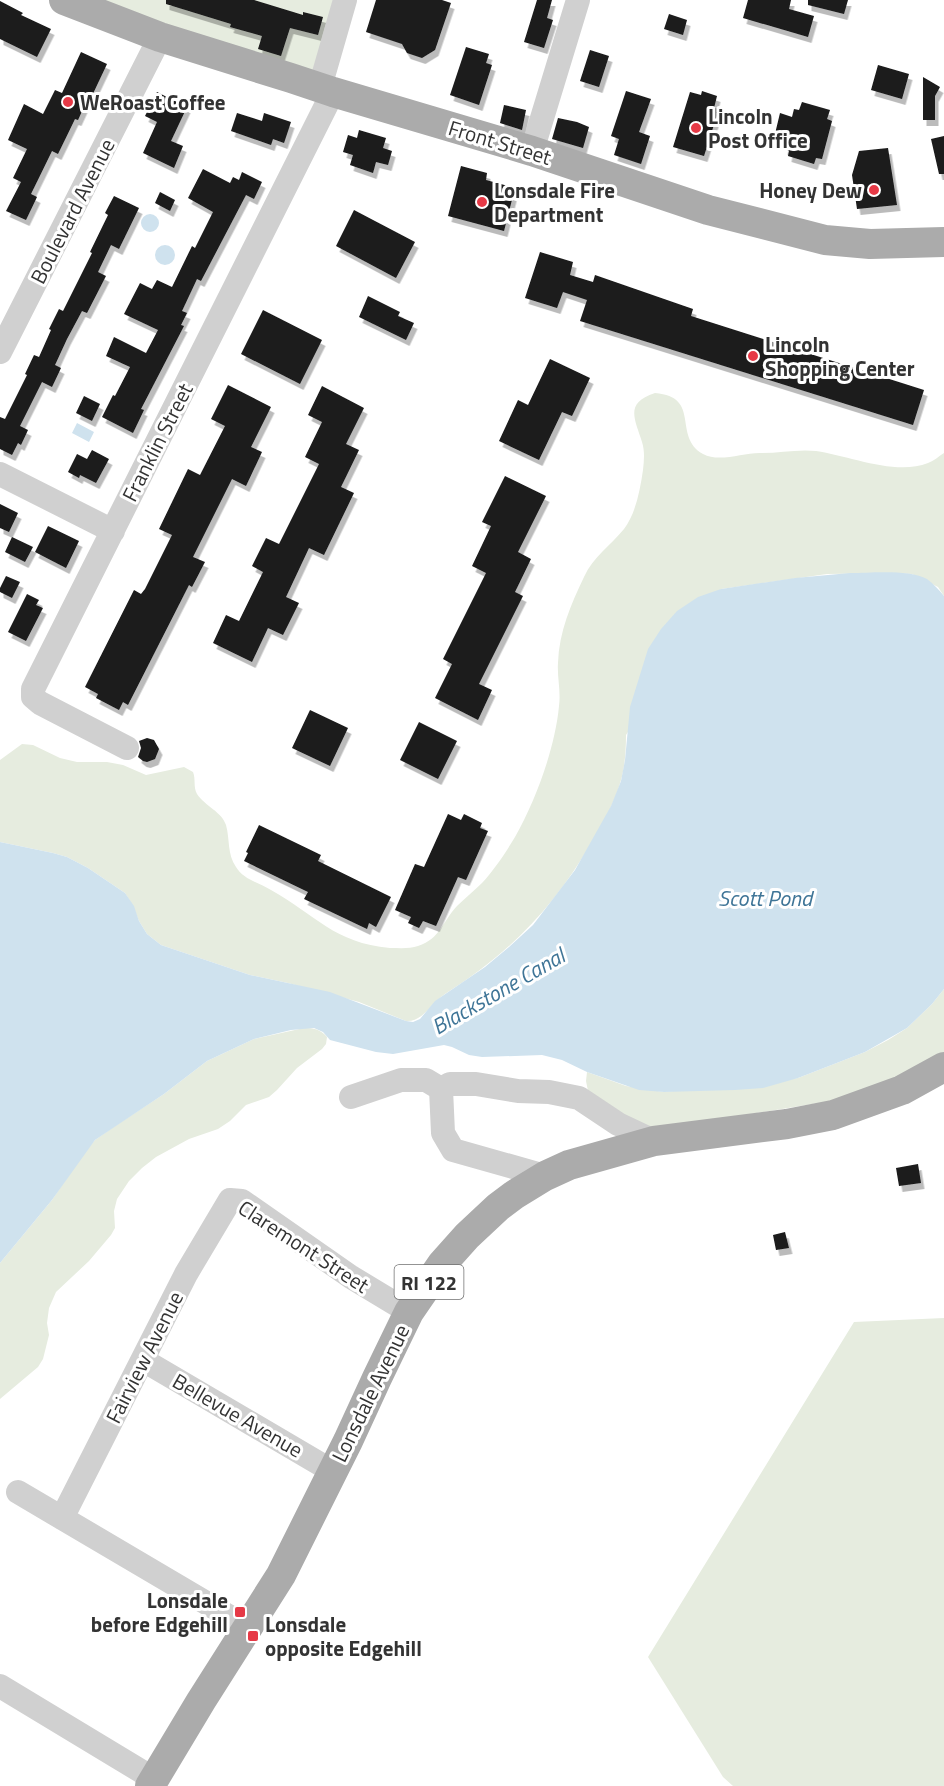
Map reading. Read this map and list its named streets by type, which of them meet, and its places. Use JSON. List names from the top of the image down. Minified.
{"streets":{"main road":["Front Street","RI 122","Lonsdale Avenue"],"street":["Boulevard Avenue","Franklin Street","Claremont Street","Fairview Avenue","Bellevue Avenue"]},"crossings":[["Front Street","Boulevard Avenue"],["Front Street","Franklin Street"],["Claremont Street","Fairview Avenue"],["Claremont Street","Lonsdale Avenue"],["Fairview Avenue","Bellevue Avenue"],["Lonsdale Avenue","Bellevue Avenue"]],"water":["Scott Pond","Blackstone Canal"],"places":{"other":["WeRoast Coffee","Lincoln Post Office","Honey Dew","Lonsdale Fire Department","Lincoln Shopping Center"],"transit":["Lonsdale before Edgehill","Lonsdale opposite Edgehill"]}}
